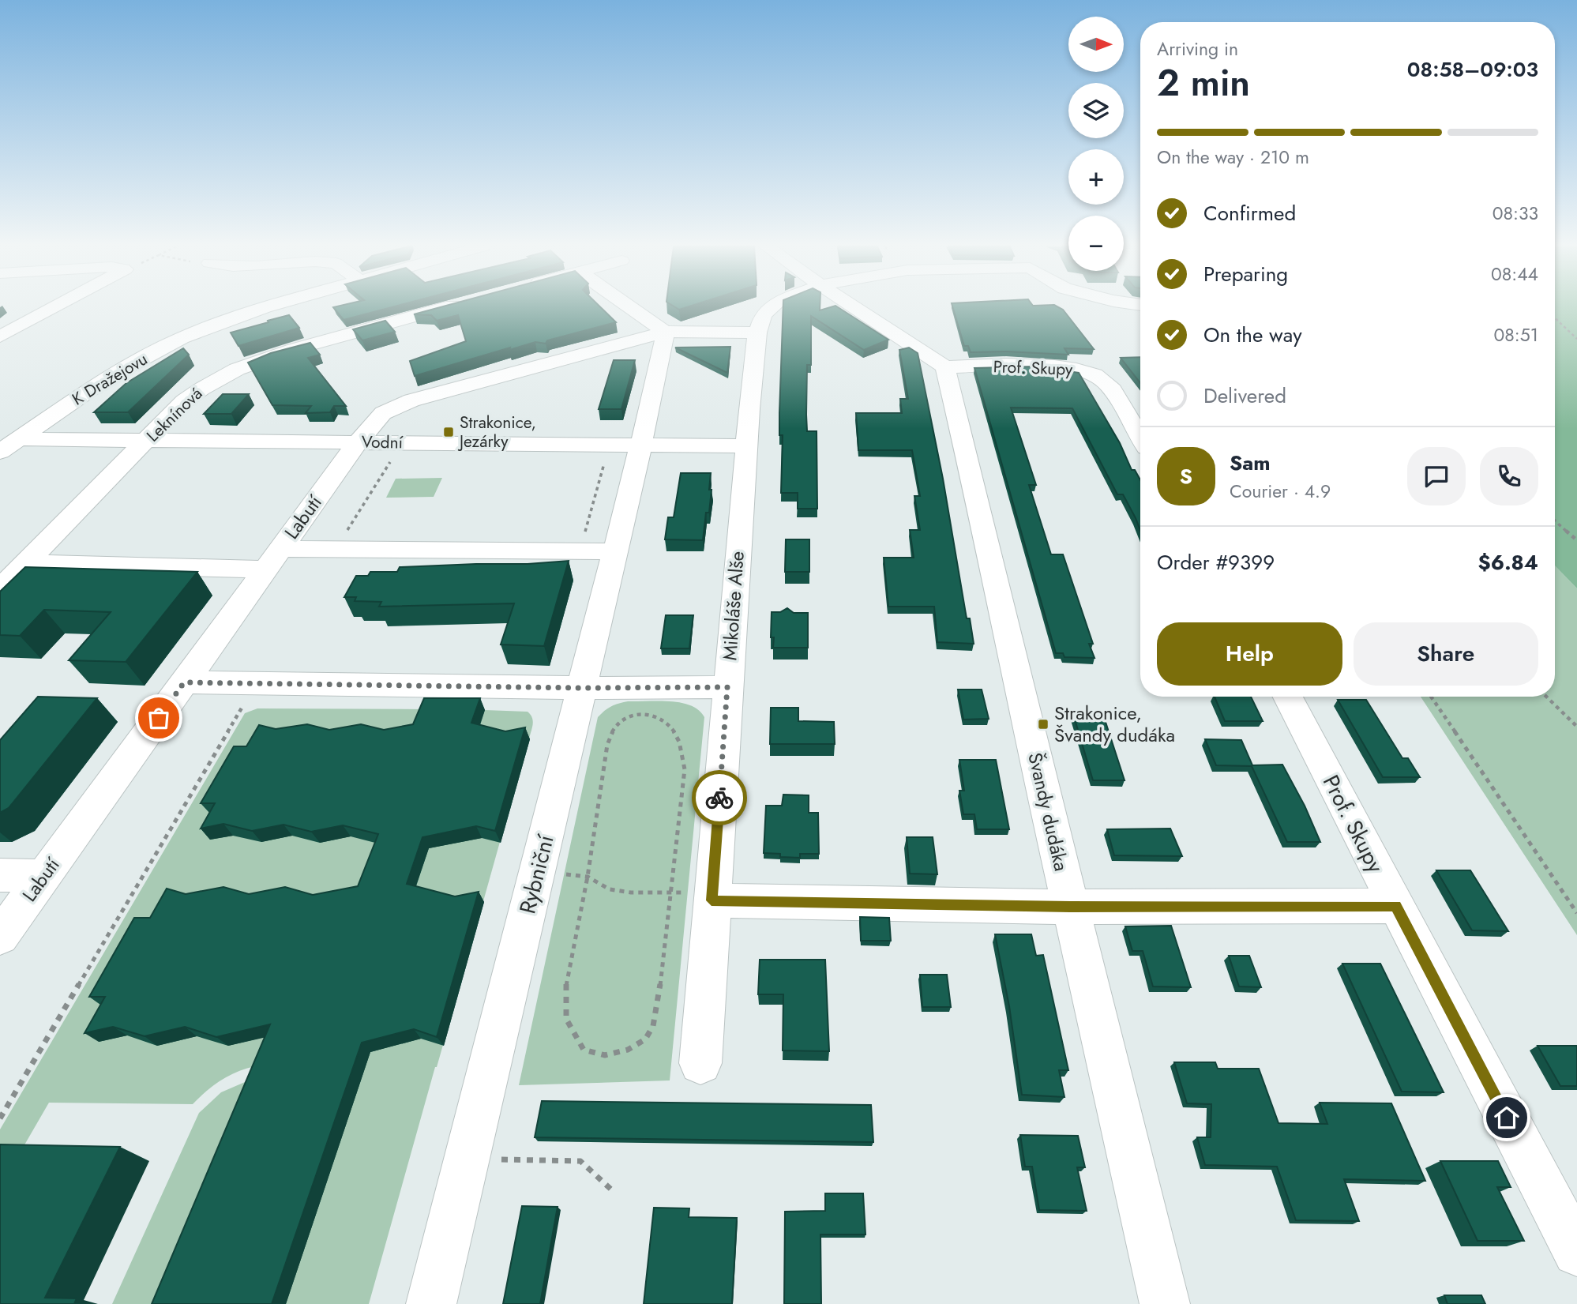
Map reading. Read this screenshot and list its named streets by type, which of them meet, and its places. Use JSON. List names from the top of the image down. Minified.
{"streets":{"street":["Prof. Skupy","K Dražejovu","Leknínová","Vodní","Labutí","Mikoláše Alše","Švandy dudáka","Rybniční"]},"crossings":[["Prof. Skupy","Švandy dudáka"],["K Dražejovu","Vodní"],["Leknínová","Vodní"],["Vodní","Labutí"],["Vodní","Rybniční"],["Labutí","Mikoláše Alše"],["Labutí","Rybniční"]],"places":{"transit":["Strakonice, Jezárky","Strakonice, Švandy dudáka"]},"north":"right","page":{"map_buttons":["+","−"],"heading":["2 min","Arriving in","08:58–09:03"],"panel":["Sam","Courier · 4.9","Order #9399","$6.84"],"bar":"On the way · 210 m","list":[["Confirmed","08:33"],["Preparing","08:44"],["On the way","08:51"],"Delivered"],"round":"S","buttons":["Help","Share"]}}
